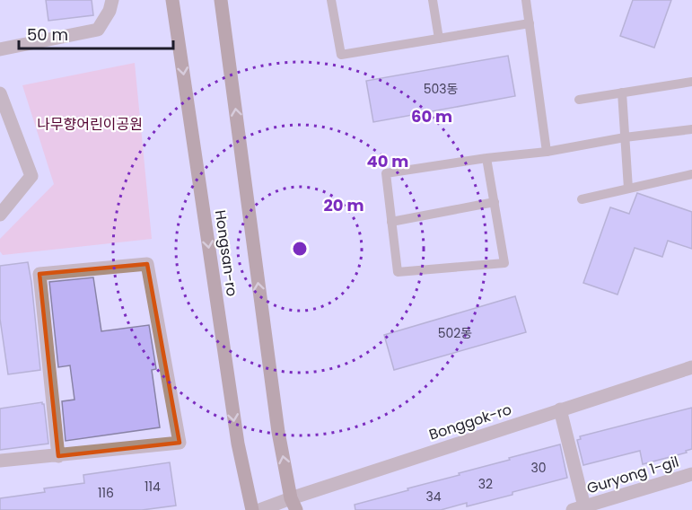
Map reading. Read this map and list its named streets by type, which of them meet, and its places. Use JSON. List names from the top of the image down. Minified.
{"streets":{"street":["Hongsan-ro","Bonggok-ro","Guryong 1-gil"]},"crossings":[["Hongsan-ro","Bonggok-ro"],["Bonggok-ro","Guryong 1-gil"]],"parks":["나무향어린이공원"],"house_numbers":["503동","502동","30","32","114","116","34"],"scale_bar":"50 m","rings":["60 m","40 m","20 m"]}
